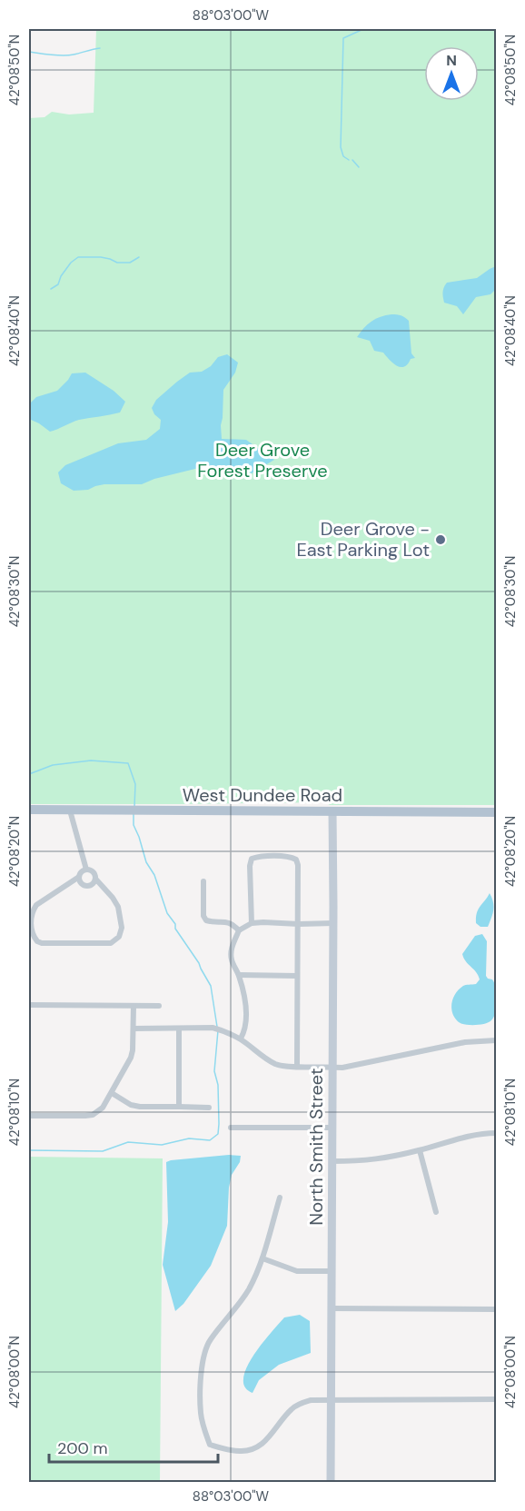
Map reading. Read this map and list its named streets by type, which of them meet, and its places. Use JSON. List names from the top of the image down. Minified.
{"streets":{"main road":["West Dundee Road"],"street":["North Smith Street"]},"crossings":[["West Dundee Road","North Smith Street"]],"parks":["Deer Grove Forest Preserve"],"places":["Deer Grove - East Parking Lot"],"scale_bar":"200 m","north":"top","coordinates":["88°03'00\"W","42°08'50\"N","42°08'40\"N","42°08'30\"N","42°08'20\"N","42°08'10\"N","42°08'00\"N"]}
